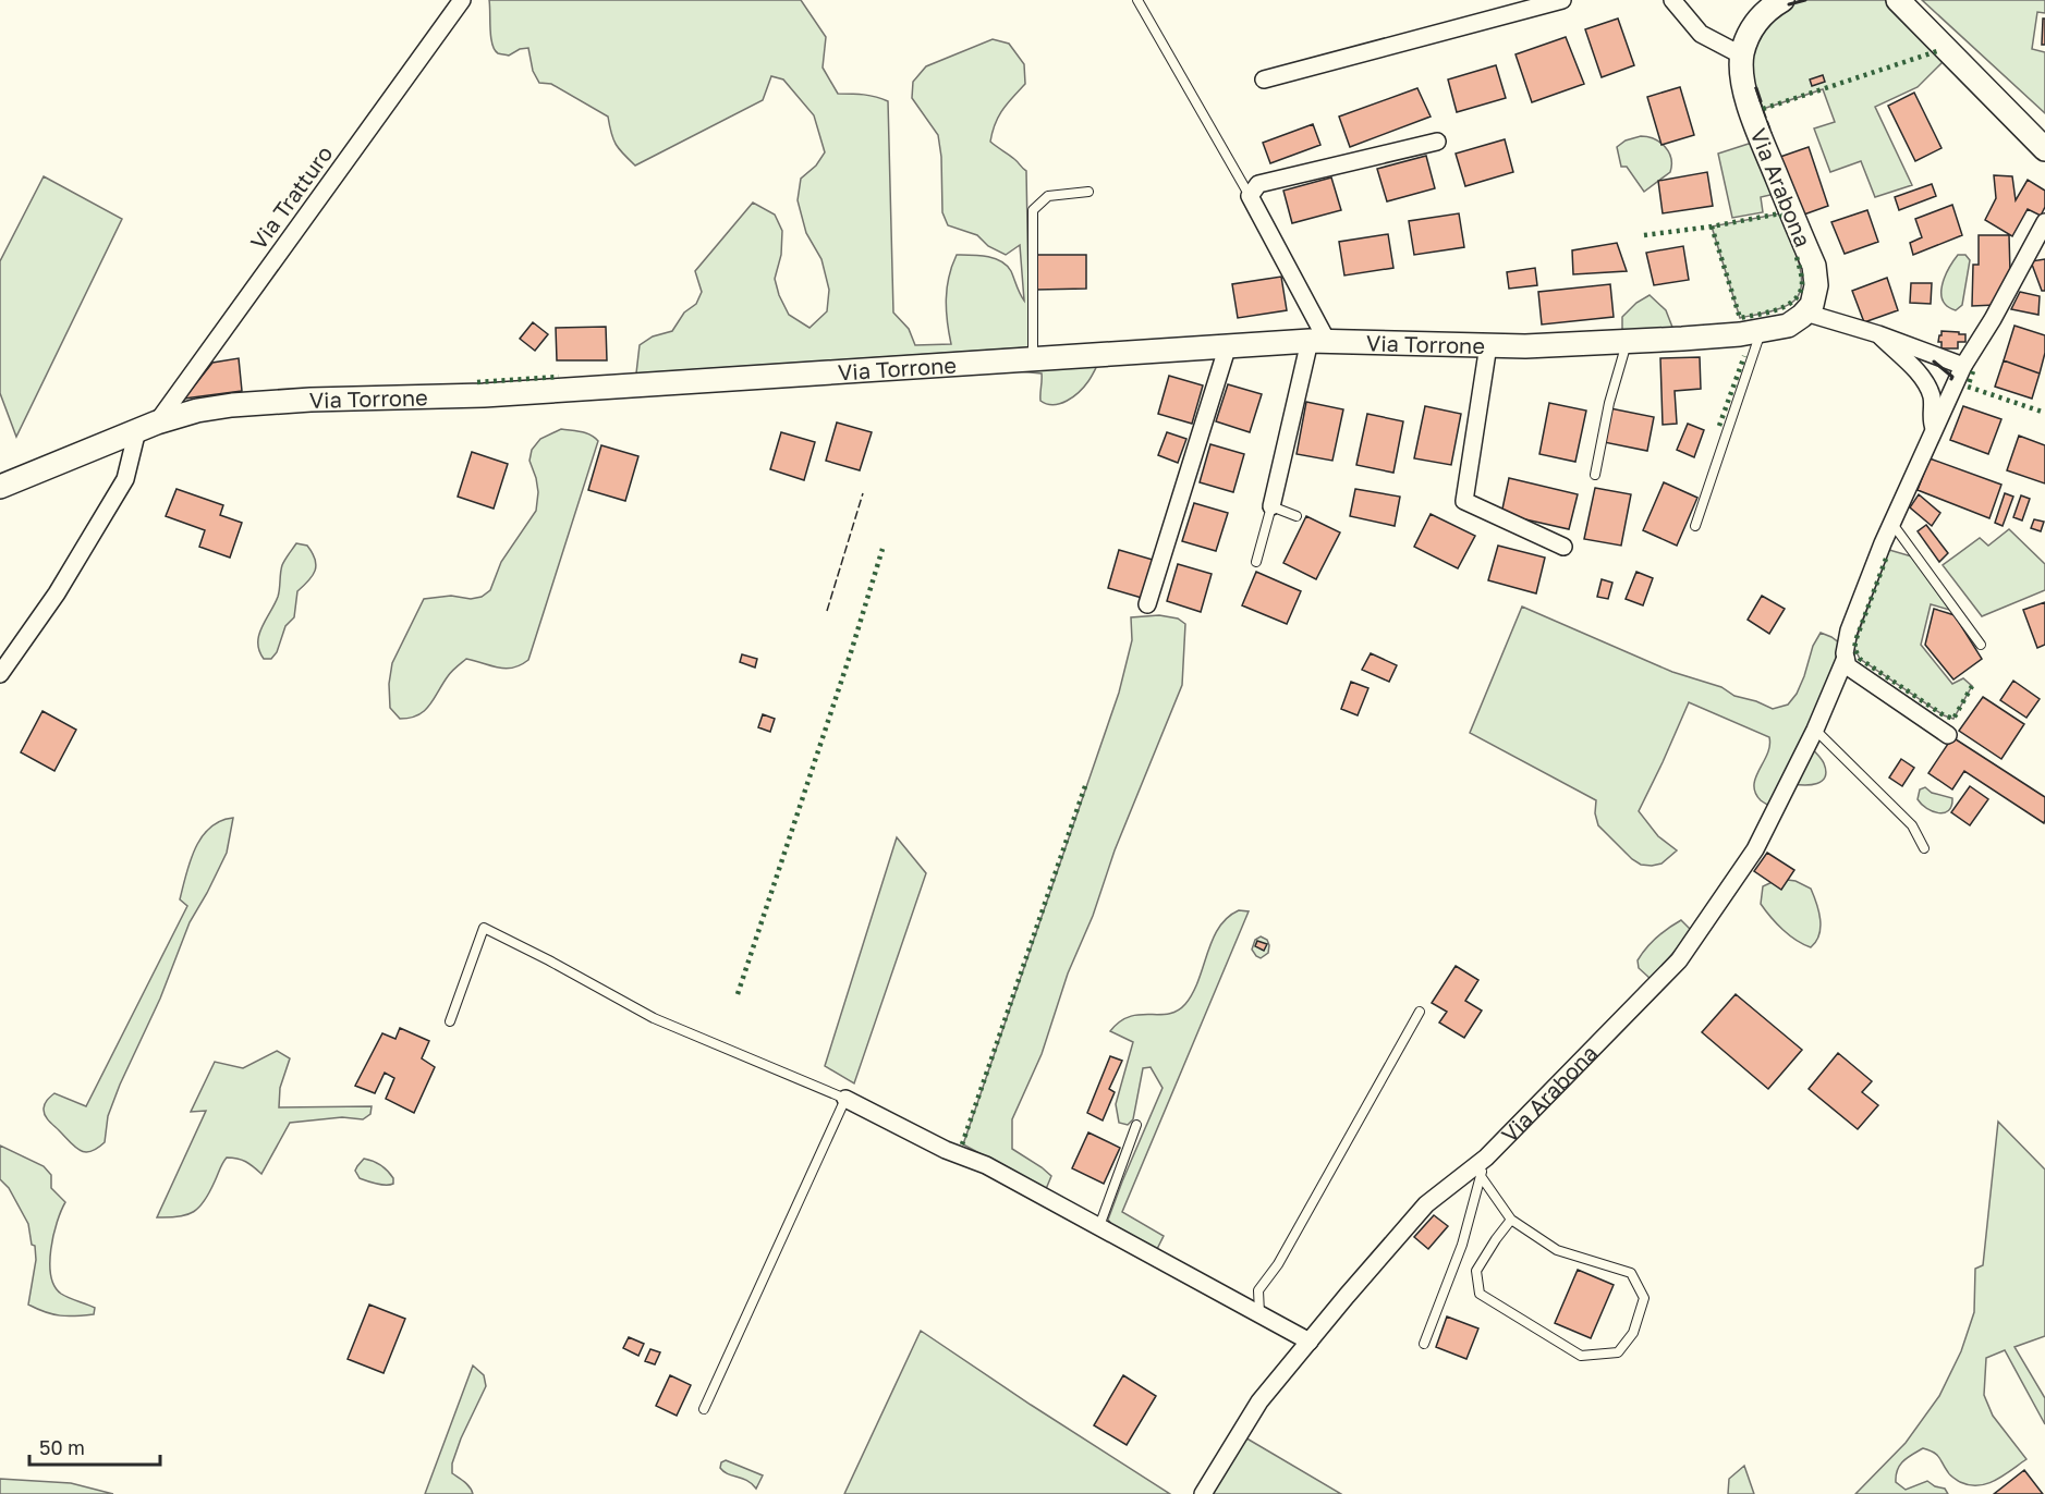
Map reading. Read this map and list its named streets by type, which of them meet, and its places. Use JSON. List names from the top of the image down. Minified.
{"streets":{"main road":["Via Arabona","Via Torrone"],"street":["Via Tratturo"]},"crossings":[["Via Arabona","Via Torrone"],["Via Tratturo","Via Torrone"]],"scale_bar":"50 m"}
